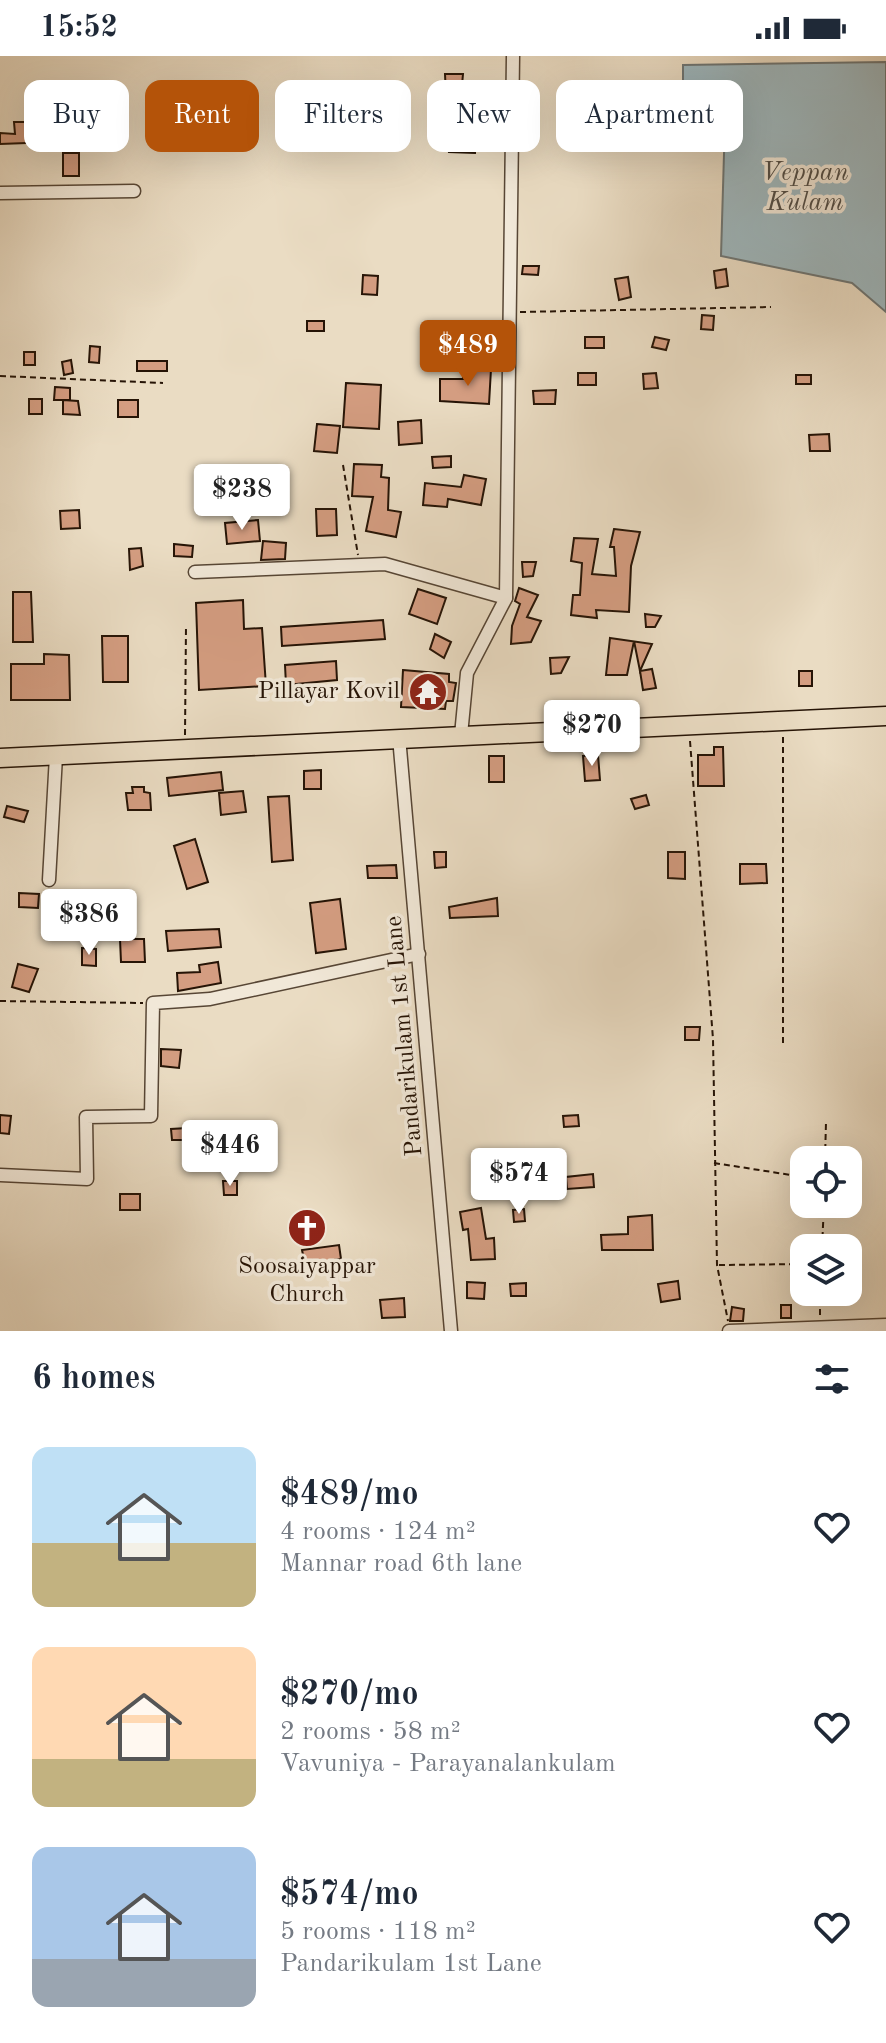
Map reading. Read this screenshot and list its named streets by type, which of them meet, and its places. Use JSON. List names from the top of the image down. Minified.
{"streets":{"street":["Pandarikulam 1st Lane"]},"water":["Veppan Kulam"],"places":{"temple":["Pillayar Kovil"],"church":["Soosaiyappar Church"]},"page":{"status":"15:52","chip":["Buy","Rent","Filters","New","Apartment"],"price":["$489","$238","$270","$386","$446","$574"],"heading":"6 homes","list":[{"name":"$489/mo","note":"4 rooms · 124 m² · Mannar road 6th lane"},{"name":"$270/mo","note":"2 rooms · 58 m² · Vavuniya - Parayanalankulam"},{"name":"$574/mo","note":"5 rooms · 118 m² · Pandarikulam 1st Lane"}]}}
